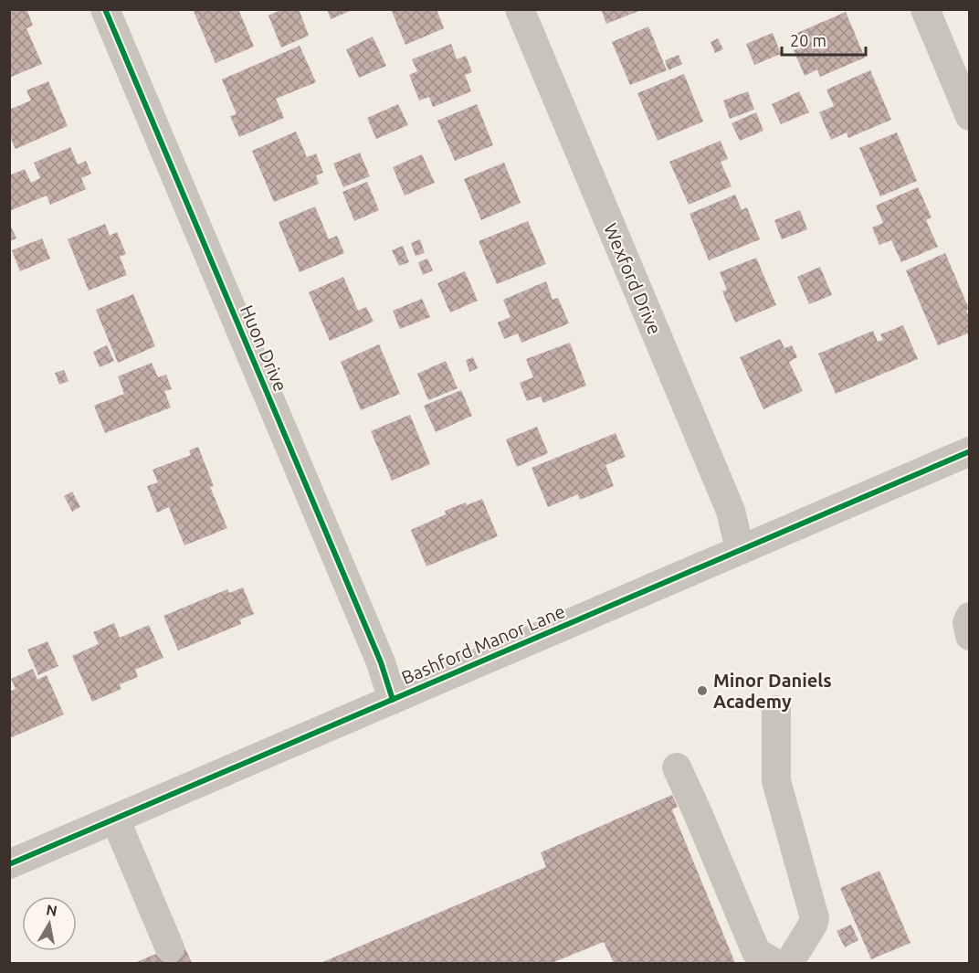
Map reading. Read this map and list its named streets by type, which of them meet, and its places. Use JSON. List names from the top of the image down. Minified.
{"streets":{"street":["Wexford Drive","Huon Drive","Bashford Manor Lane"]},"crossings":[["Wexford Drive","Bashford Manor Lane"],["Huon Drive","Bashford Manor Lane"]],"places":["Minor Daniels Academy"],"scale_bar":"20 m","north":"top"}
